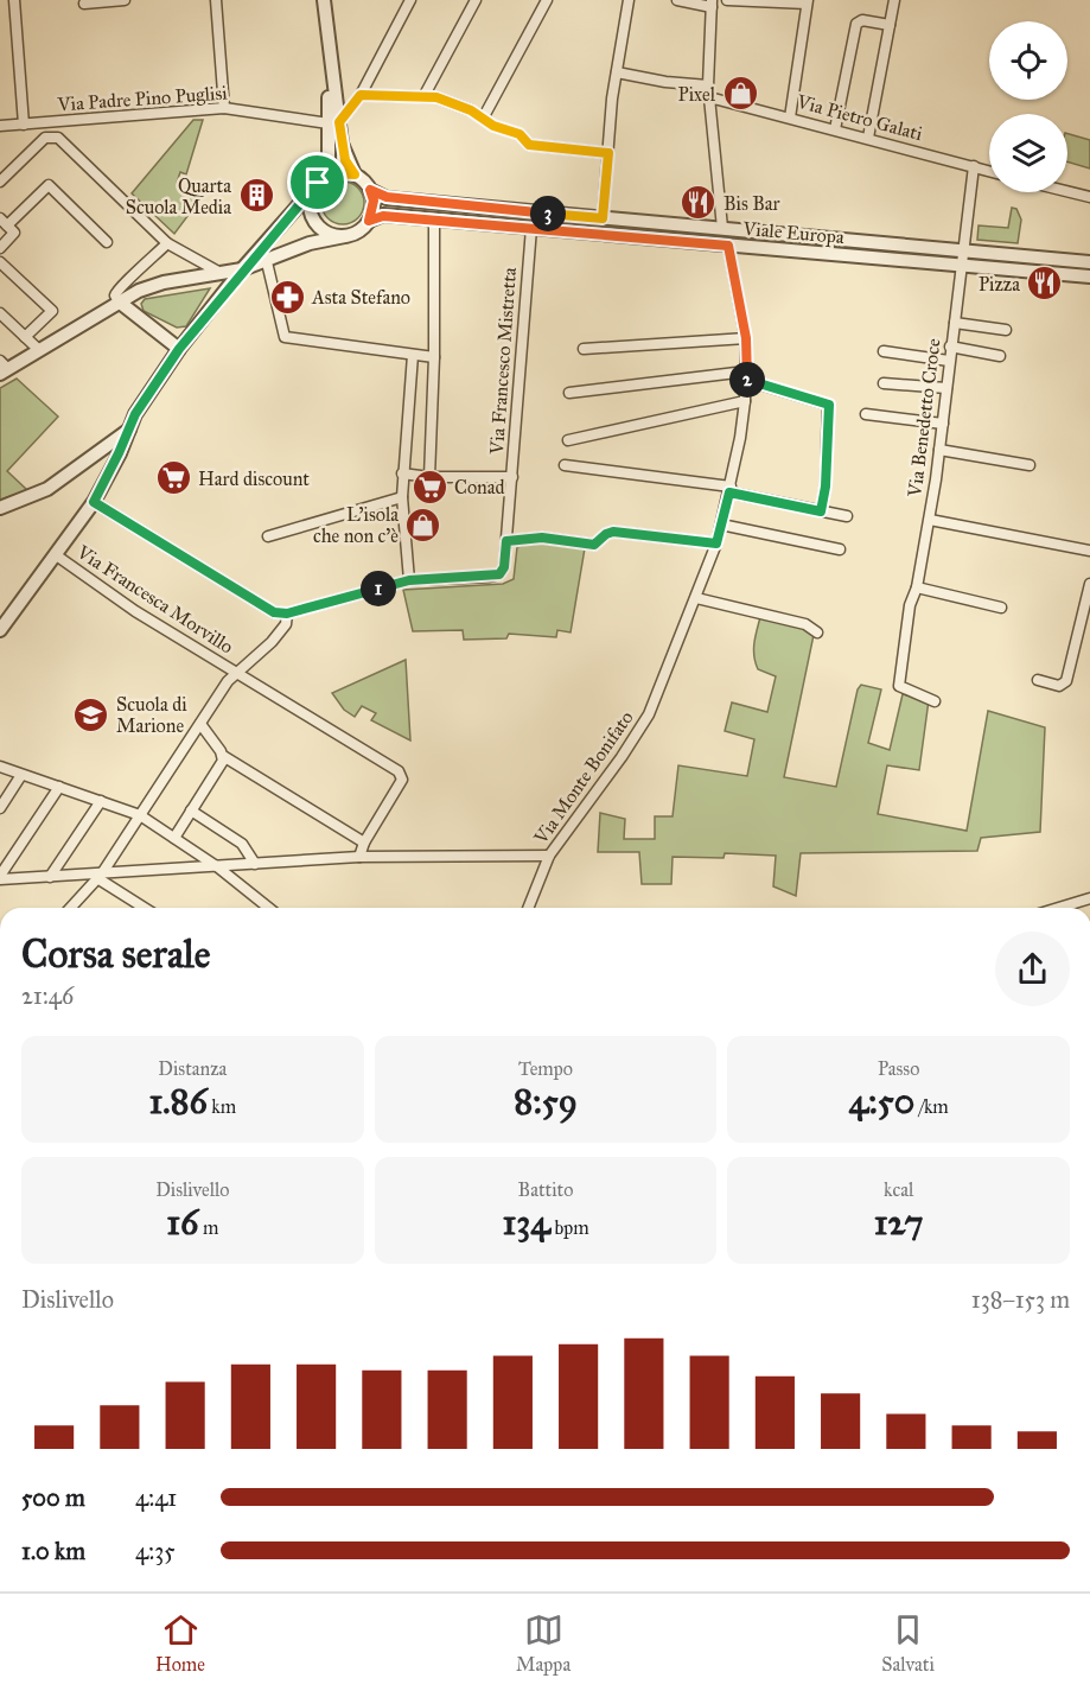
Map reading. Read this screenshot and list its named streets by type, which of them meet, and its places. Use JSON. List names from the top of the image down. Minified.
{"streets":{"street":["Via Padre Pino Puglisi","Via Pietro Galati","Viale Europa","Via Francesco Mistretta","Via Benedetto Croce","Via Francesca Morvillo","Via Monte Bonifato"]},"crossings":[["Via Pietro Galati","Via Benedetto Croce"],["Viale Europa","Via Francesco Mistretta"],["Viale Europa","Via Benedetto Croce"],["Viale Europa","Via Monte Bonifato"]],"places":{"shop":["Pixel","L'isola che non c'è"],"building":["Quarta Scuola Media"],"restaurant":["Bis Bar","Pizza"],"pharmacy":["Asta Stefano"],"supermarket":["Hard discount","Conad"],"school or university":["Scuola di Marione"]},"page":{"pins":["3","2","1"],"heading":["Corsa serale","21:46"],"stats":[["Distanza","1.86 km"],["Tempo","8:59"],["Passo","4:50 /km"],["Dislivello","16 m"],["Battito","134 bpm"],["kcal","127"]],"chart":["Dislivello","138–153 m"],"list":[{"name":"500 m","note":"4:41"},{"name":"1.0 km","note":"4:35"}],"tabs":["Home","Mappa","Salvati"]}}
